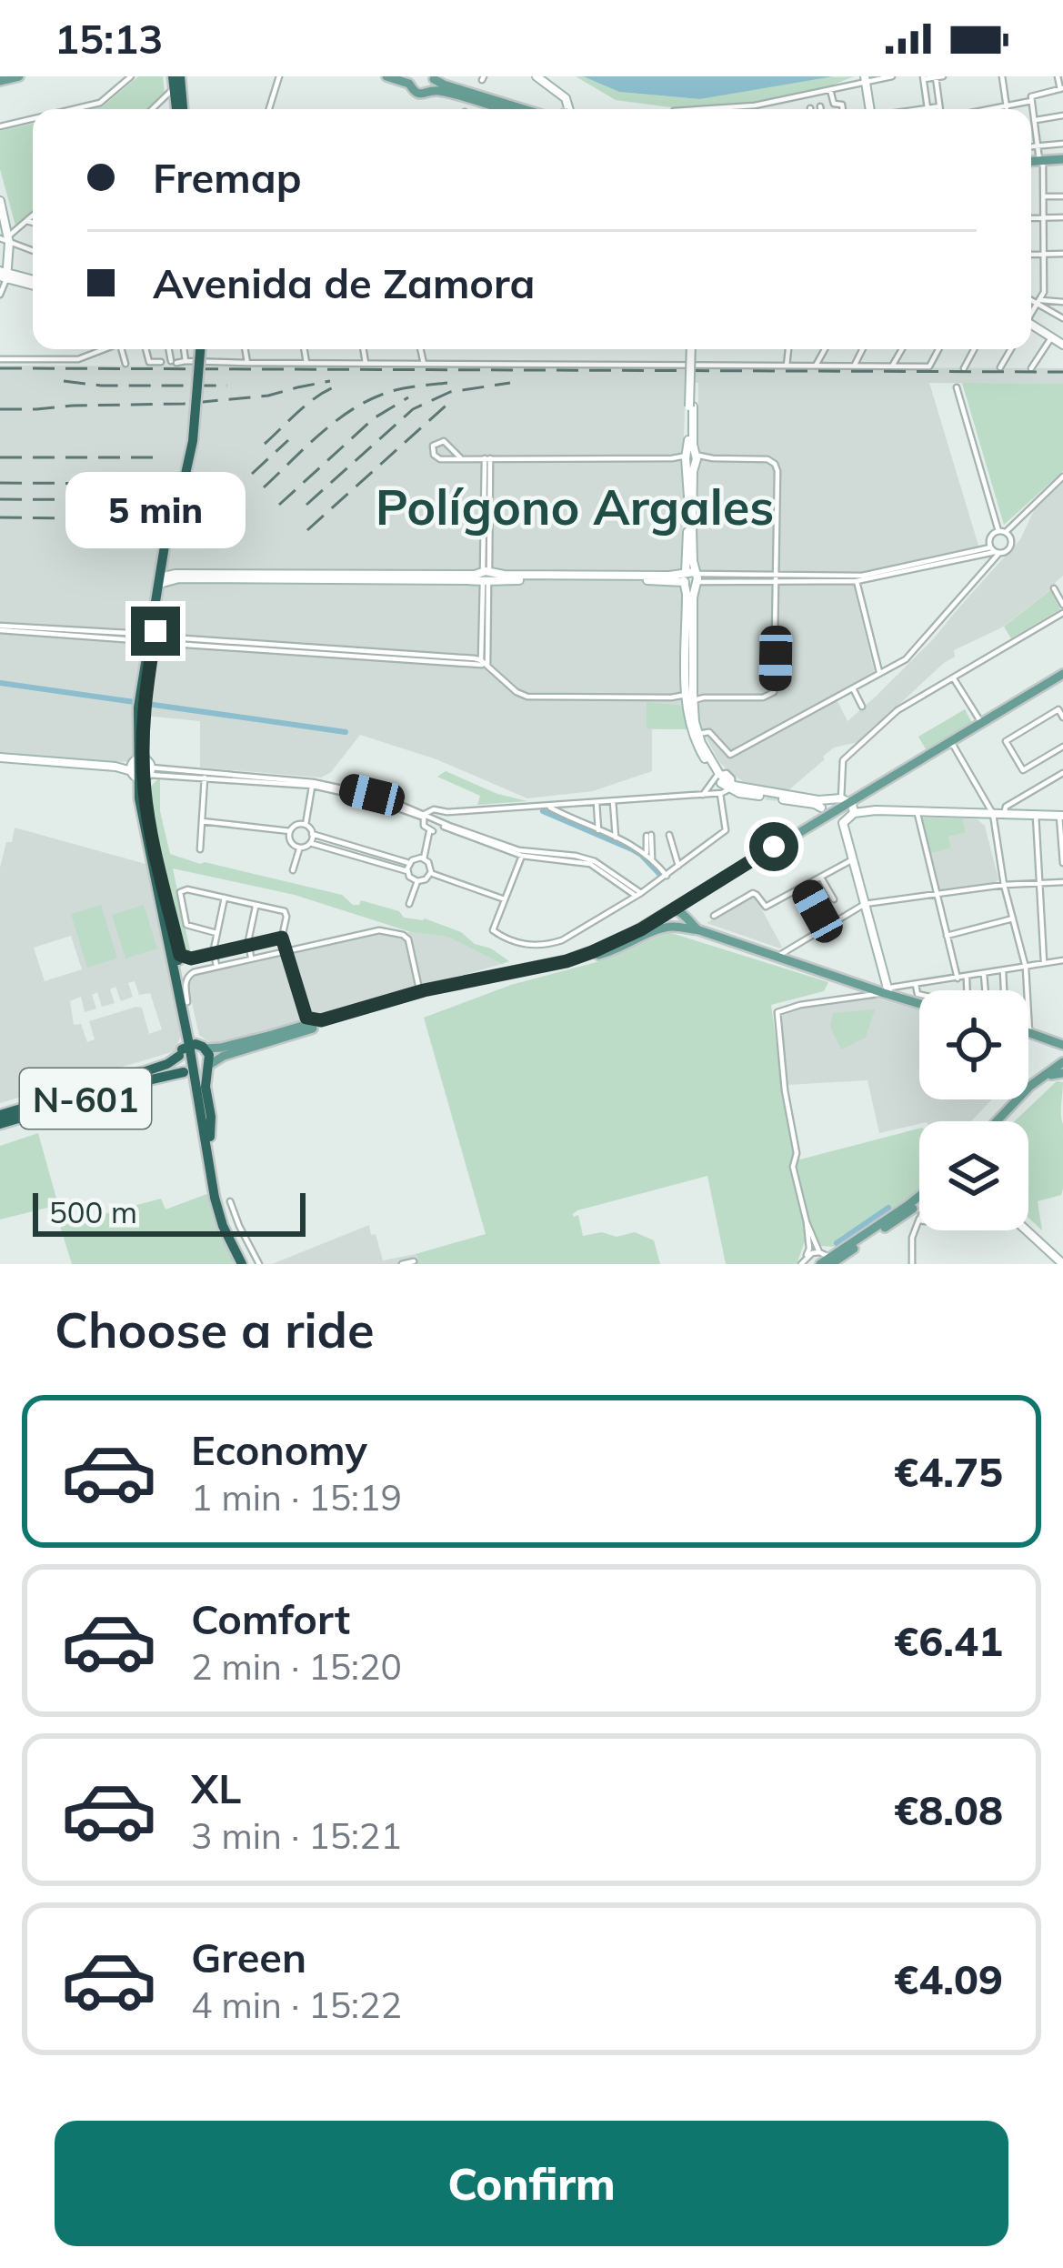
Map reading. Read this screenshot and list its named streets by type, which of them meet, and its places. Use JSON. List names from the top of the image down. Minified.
{"streets":{"highway":["N-601"]},"districts":["Polígono Argales"],"scale_bar":"500 m","page":{"status":"15:13","banner":["Fremap","Avenida de Zamora"],"bubble":"5 min","scale":"500 m","heading":"Choose a ride","list":[{"name":"Economy","note":"1 min · 15:19","value":"€4.75"},{"name":"Comfort","note":"2 min · 15:20","value":"€6.41"},{"name":"XL","note":"3 min · 15:21","value":"€8.08"},{"name":"Green","note":"4 min · 15:22","value":"€4.09"}],"buttons":"Confirm"}}
